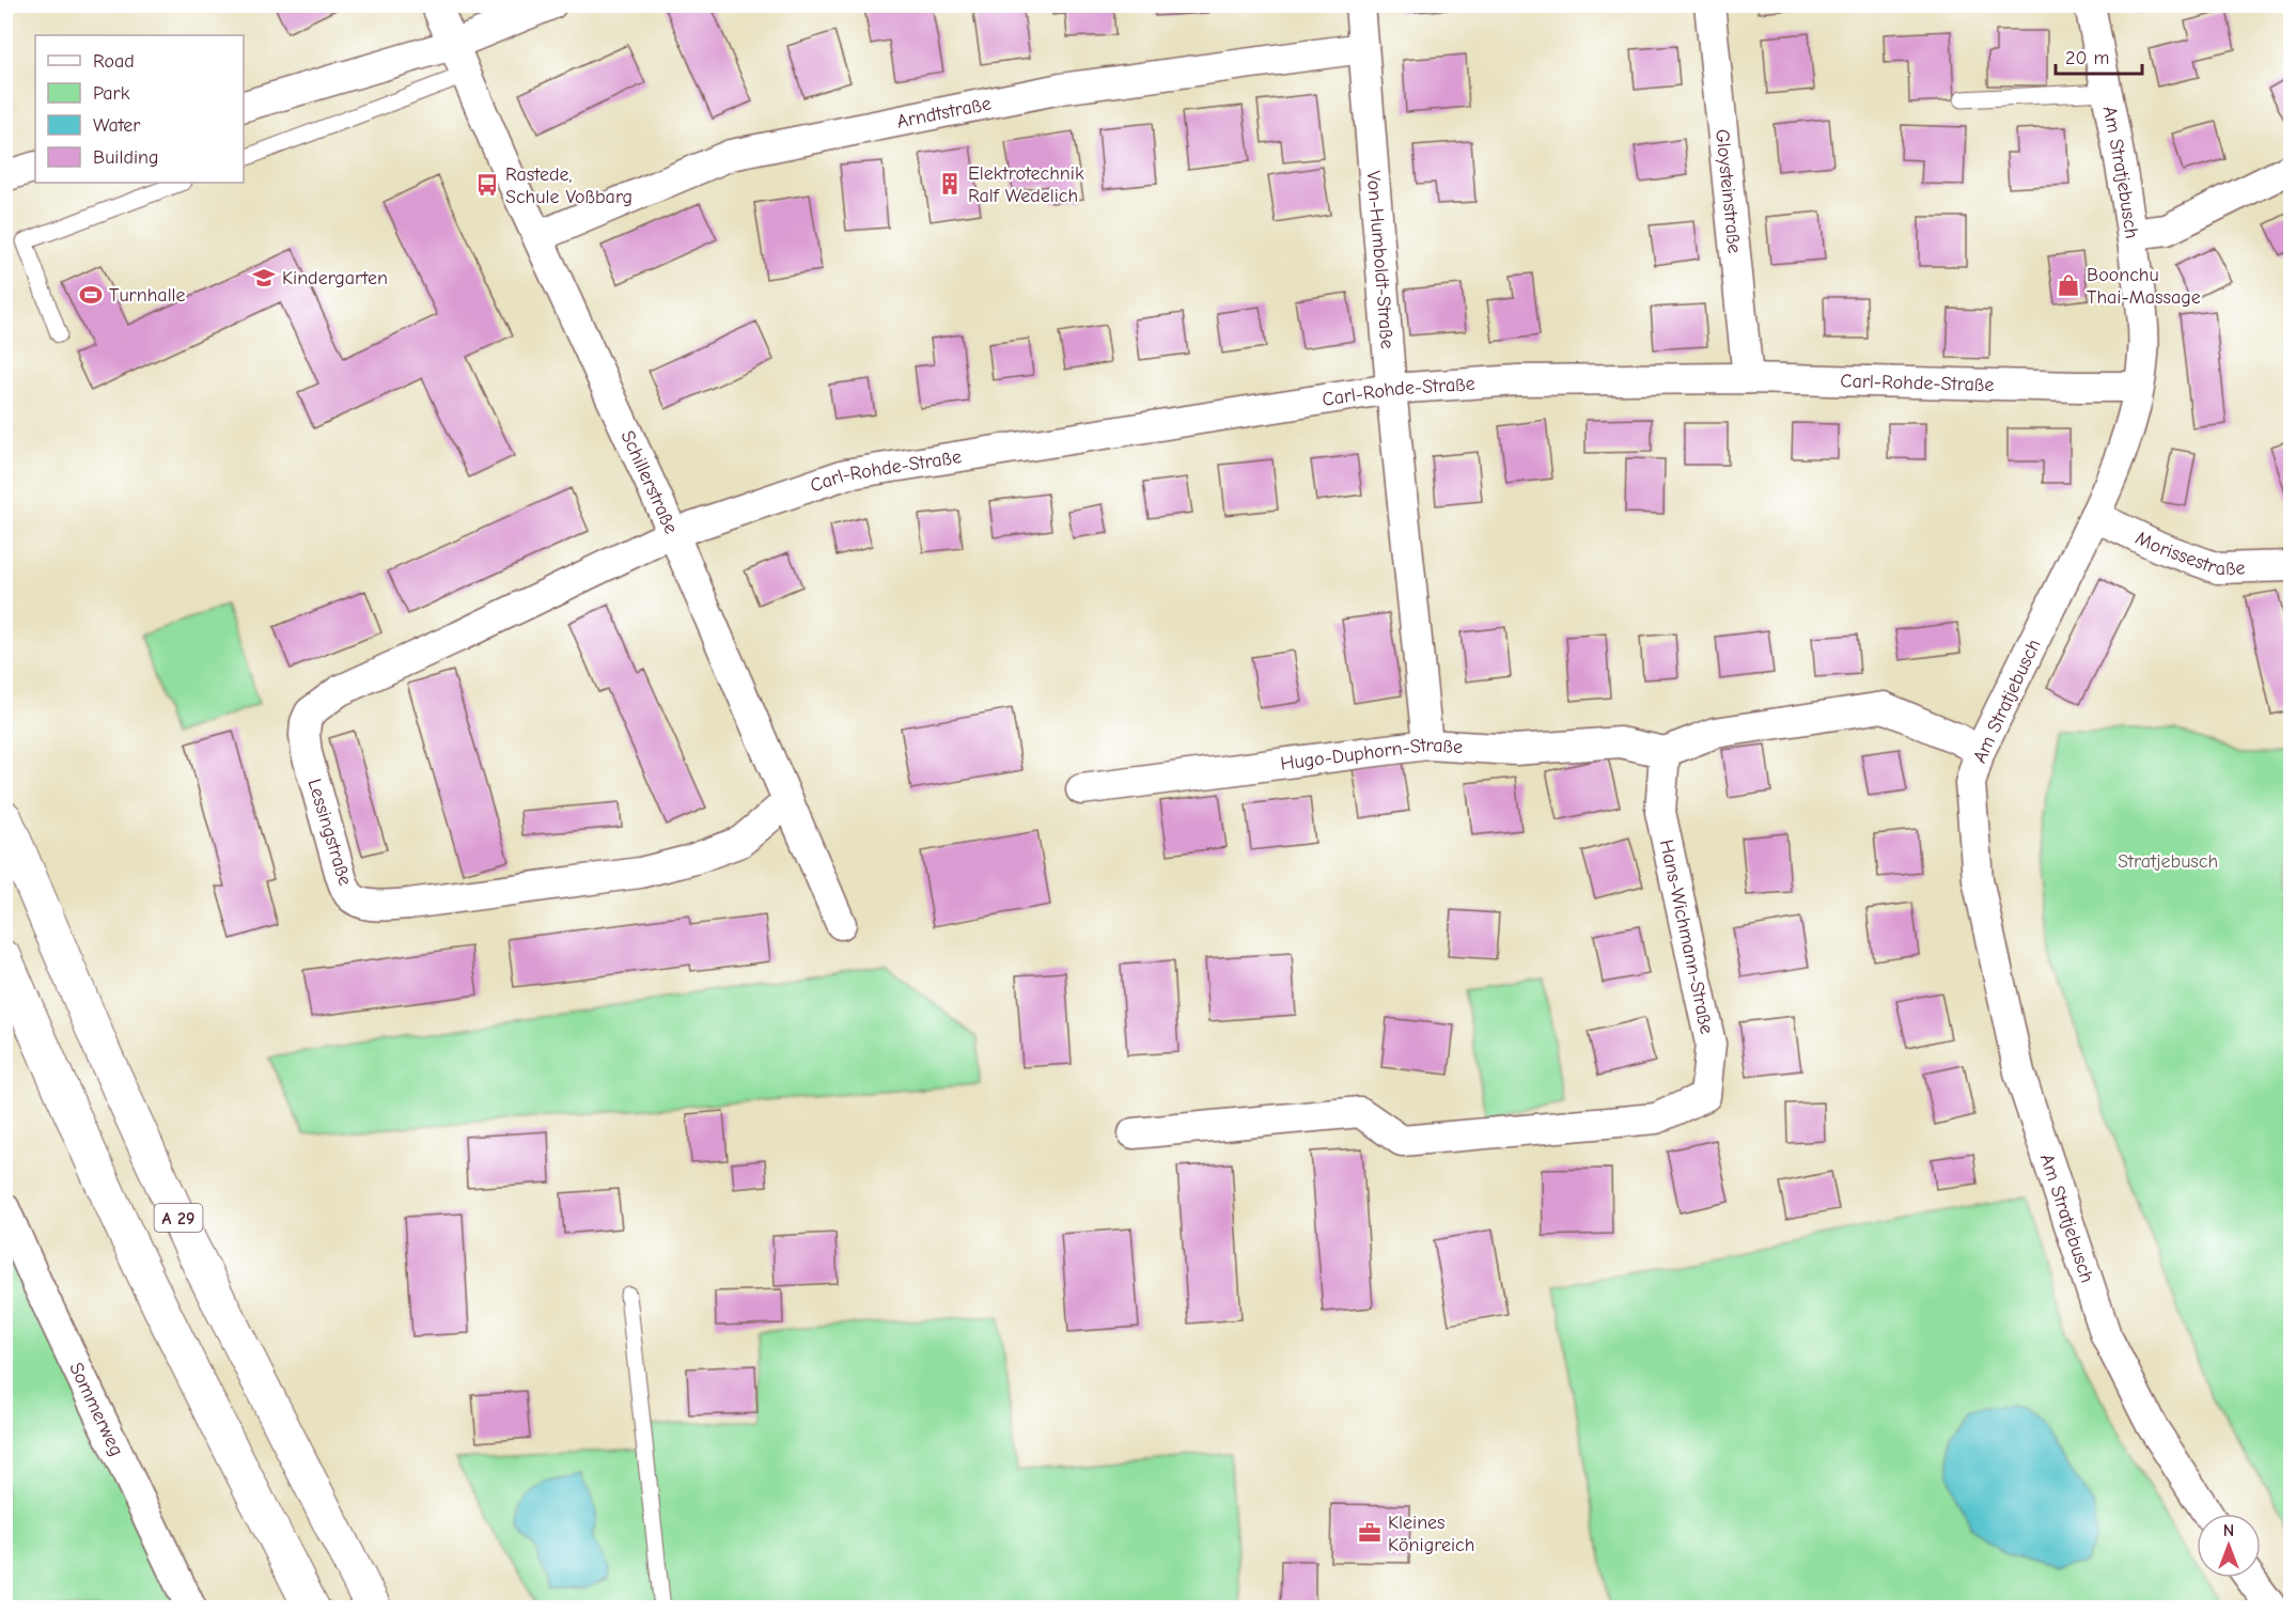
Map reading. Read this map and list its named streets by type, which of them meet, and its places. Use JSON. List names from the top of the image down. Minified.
{"streets":{"highway":["A 29"],"street":["Arndtstraße","Am Stratjebusch","Gloysteinstraße","Von-Humboldt-Straße","Carl-Rohde-Straße","Schillerstraße","Morissestraße","Hugo-Duphorn-Straße","Lessingstraße","Hans-Wichmann-Straße","Sommerweg"]},"crossings":[["Arndtstraße","Von-Humboldt-Straße"],["Arndtstraße","Schillerstraße"],["Am Stratjebusch","Carl-Rohde-Straße"],["Am Stratjebusch","Morissestraße"],["Gloysteinstraße","Carl-Rohde-Straße"],["Von-Humboldt-Straße","Carl-Rohde-Straße"],["Von-Humboldt-Straße","Hugo-Duphorn-Straße"],["Carl-Rohde-Straße","Schillerstraße"],["Carl-Rohde-Straße","Lessingstraße"],["Schillerstraße","Lessingstraße"],["Hugo-Duphorn-Straße","Hans-Wichmann-Straße"]],"parks":["Stratjebusch"],"places":{"building":["Elektrotechnik Ralf Wedelich"],"bus stop":["Rastede, Schule Voßbarg"],"school or university":["Kindergarten"],"shop":["Boonchu Thai-Massage"],"sports":["Turnhalle"],"office":["Kleines Königreich"]},"legend":["Road","Park","Water","Building"],"scale_bar":"20 m","north":"top"}
